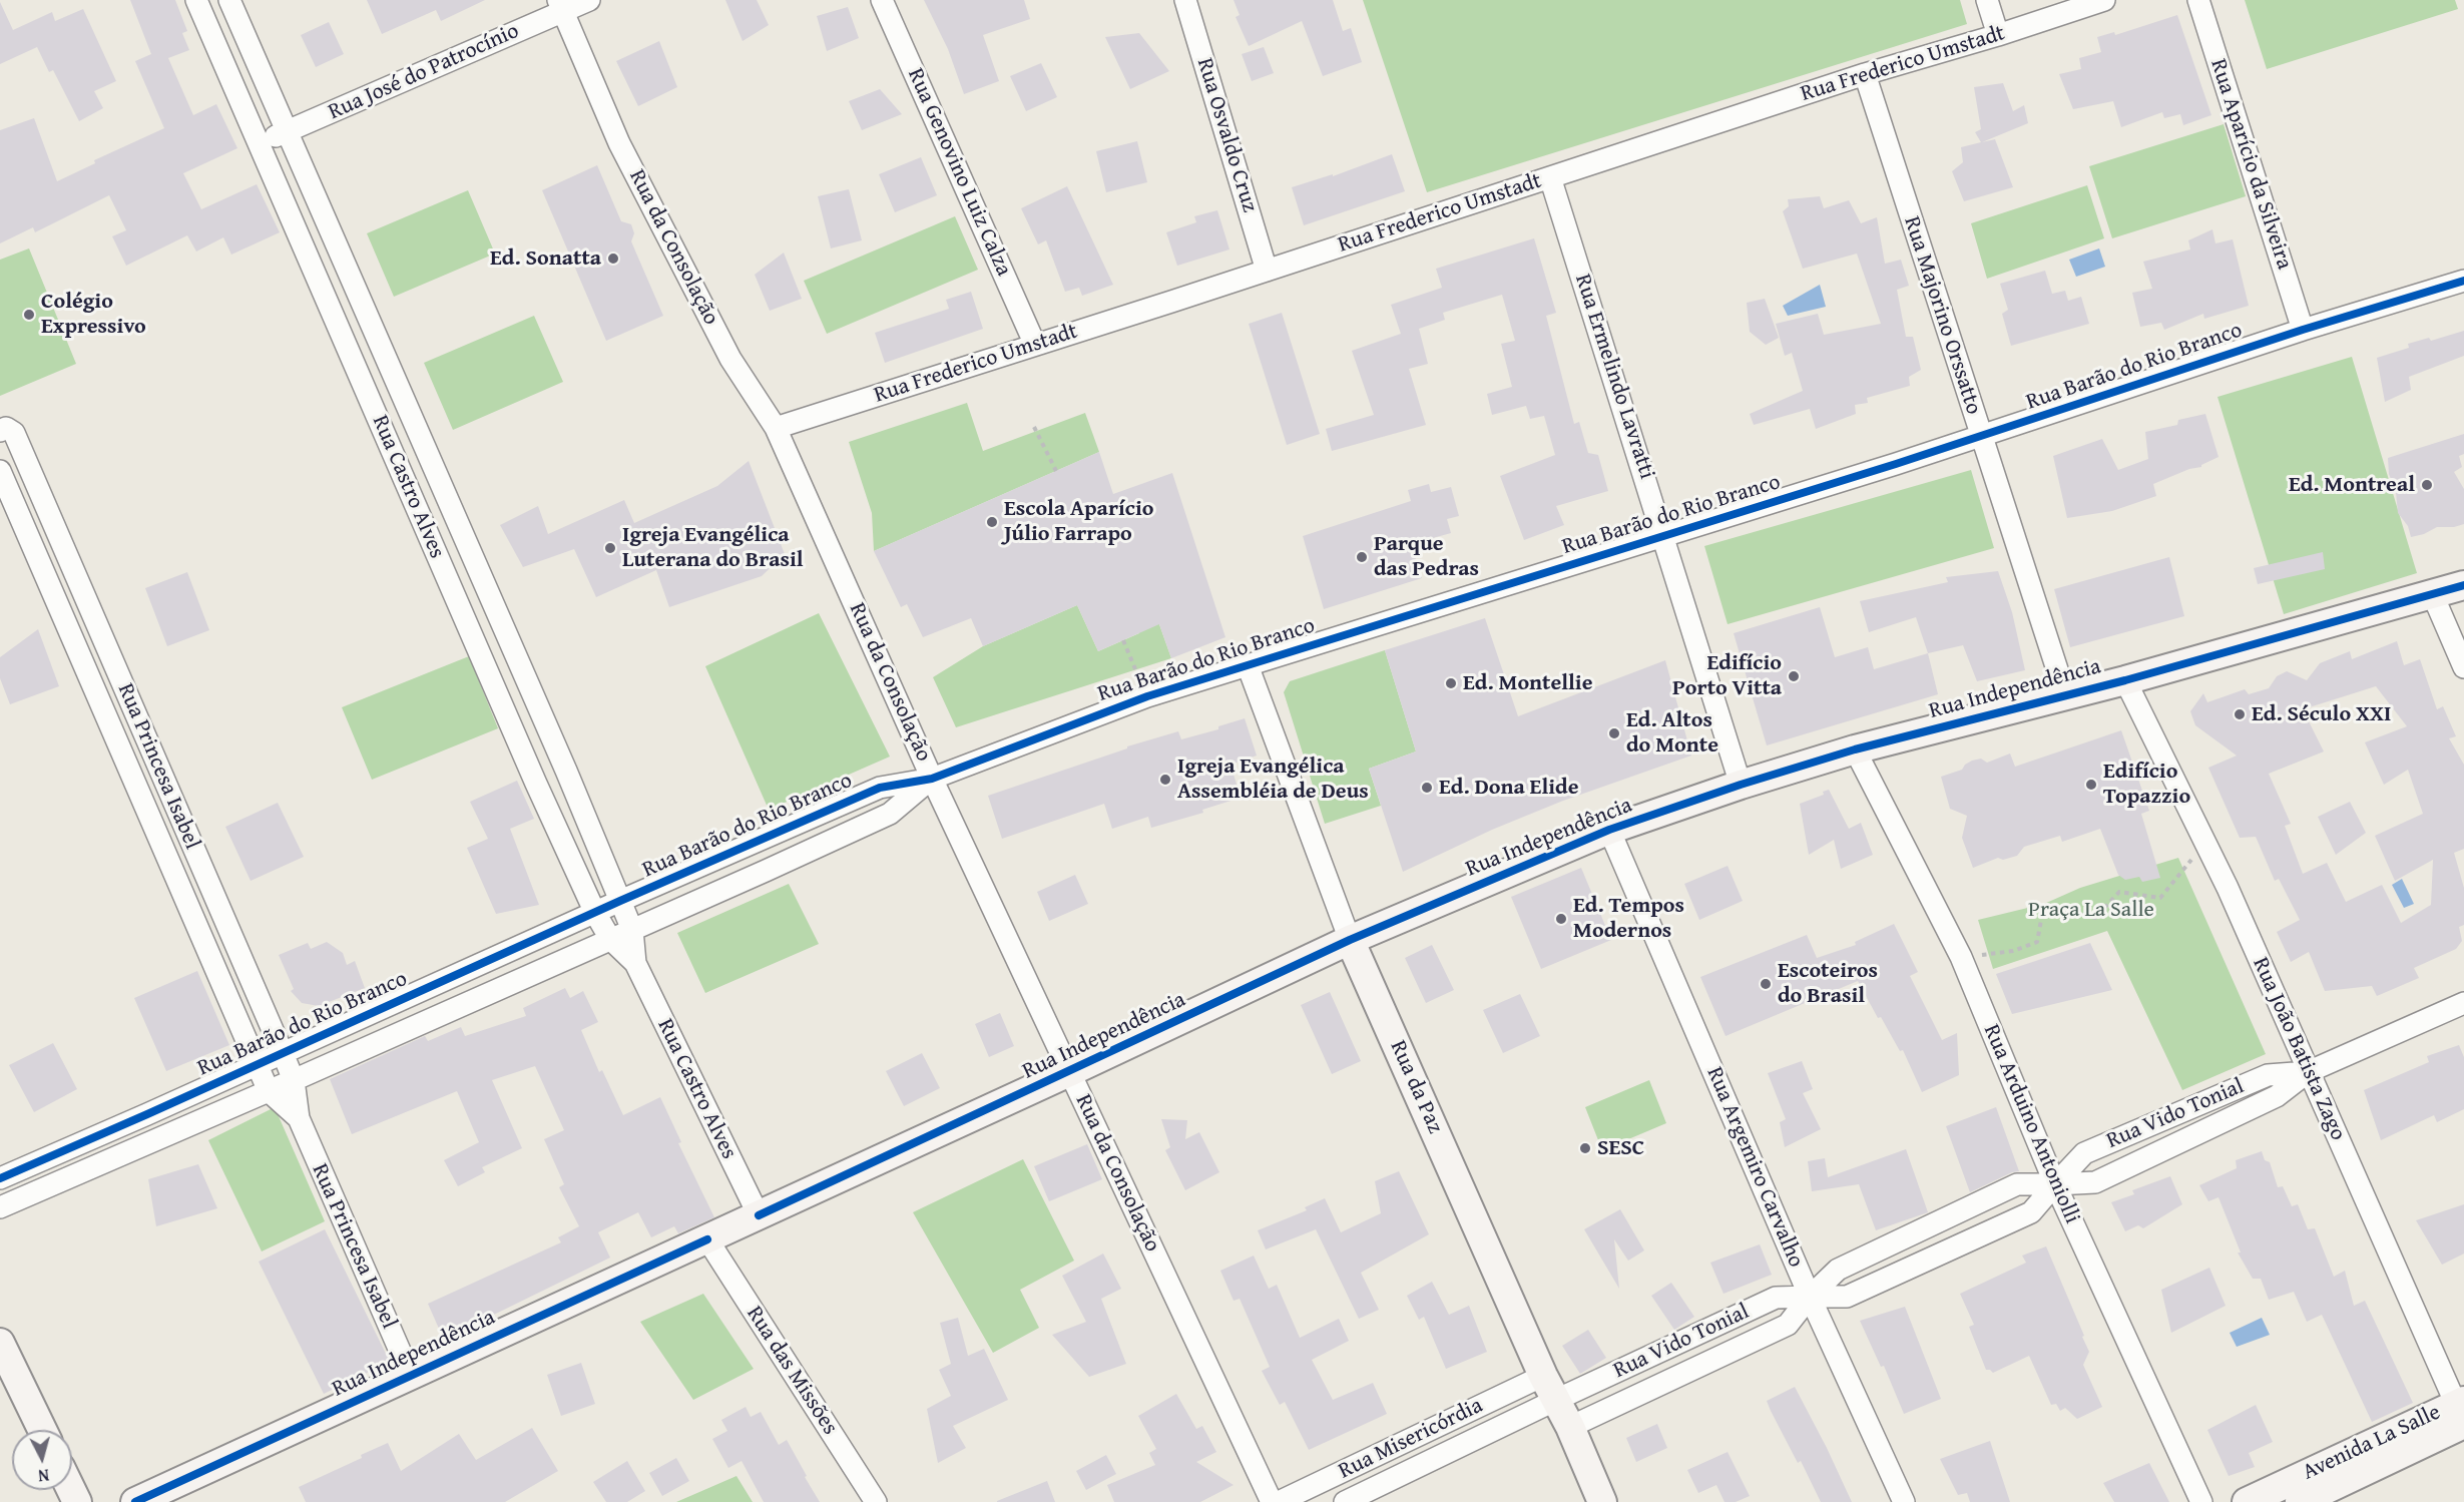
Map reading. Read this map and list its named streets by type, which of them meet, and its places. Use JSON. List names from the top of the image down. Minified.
{"streets":{"street":["Rua Frederico Umstadt","Rua José do Patrocínio","Rua Osvaldo Cruz","Rua Aparício da Silveira","Rua Genovino Luiz Calza","Rua da Consolação","Rua Majorino Orssatto","Rua Barão do Rio Branco","Rua Ermelindo Lavratti","Rua Castro Alves","Rua Independência","Rua Princesa Isabel","Rua João Batista Zago","Rua da Paz","Rua Vido Tonial","Rua Arduino Antoniolli","Rua Argemiro Carvalho","Rua das Missões","Rua Misericórdia","Avenida La Salle"]},"crossings":[["Rua Frederico Umstadt","Rua Osvaldo Cruz"],["Rua Frederico Umstadt","Rua Genovino Luiz Calza"],["Rua Frederico Umstadt","Rua da Consolação"],["Rua Frederico Umstadt","Rua Majorino Orssatto"],["Rua Frederico Umstadt","Rua Ermelindo Lavratti"],["Rua José do Patrocínio","Rua da Consolação"],["Rua José do Patrocínio","Rua Castro Alves"],["Rua Aparício da Silveira","Rua Barão do Rio Branco"],["Rua da Consolação","Rua Barão do Rio Branco"],["Rua da Consolação","Rua Independência"],["Rua Majorino Orssatto","Rua Barão do Rio Branco"],["Rua Majorino Orssatto","Rua Independência"],["Rua Barão do Rio Branco","Rua Ermelindo Lavratti"],["Rua Barão do Rio Branco","Rua Castro Alves"],["Rua Barão do Rio Branco","Rua Princesa Isabel"],["Rua Barão do Rio Branco","Rua da Paz"],["Rua Ermelindo Lavratti","Rua Independência"],["Rua Castro Alves","Rua Independência"],["Rua Independência","Rua Princesa Isabel"],["Rua Independência","Rua João Batista Zago"],["Rua Independência","Rua da Paz"],["Rua Independência","Rua Arduino Antoniolli"],["Rua Independência","Rua Argemiro Carvalho"],["Rua Independência","Rua das Missões"],["Rua João Batista Zago","Rua Vido Tonial"],["Rua João Batista Zago","Avenida La Salle"],["Rua da Paz","Rua Vido Tonial"],["Rua da Paz","Rua Misericórdia"],["Rua Vido Tonial","Rua Arduino Antoniolli"],["Rua Vido Tonial","Rua Argemiro Carvalho"],["Rua Vido Tonial","Rua Misericórdia"]],"parks":["Praça La Salle"],"places":["Ed. Sonatta","Colégio Expressivo","Ed. Montreal","Escola Aparício Júlio Farrapo","Igreja Evangélica Luterana do Brasil","Parque das Pedras","Edifício Porto Vitta","Ed. Montellie","Ed. Século XXI","Ed. Altos do Monte","Igreja Evangélica Assembléia de Deus","Edifício Topazzio","Ed. Dona Elide","Ed. Tempos Modernos","Escoteiros do Brasil","SESC"],"north":"bottom"}
